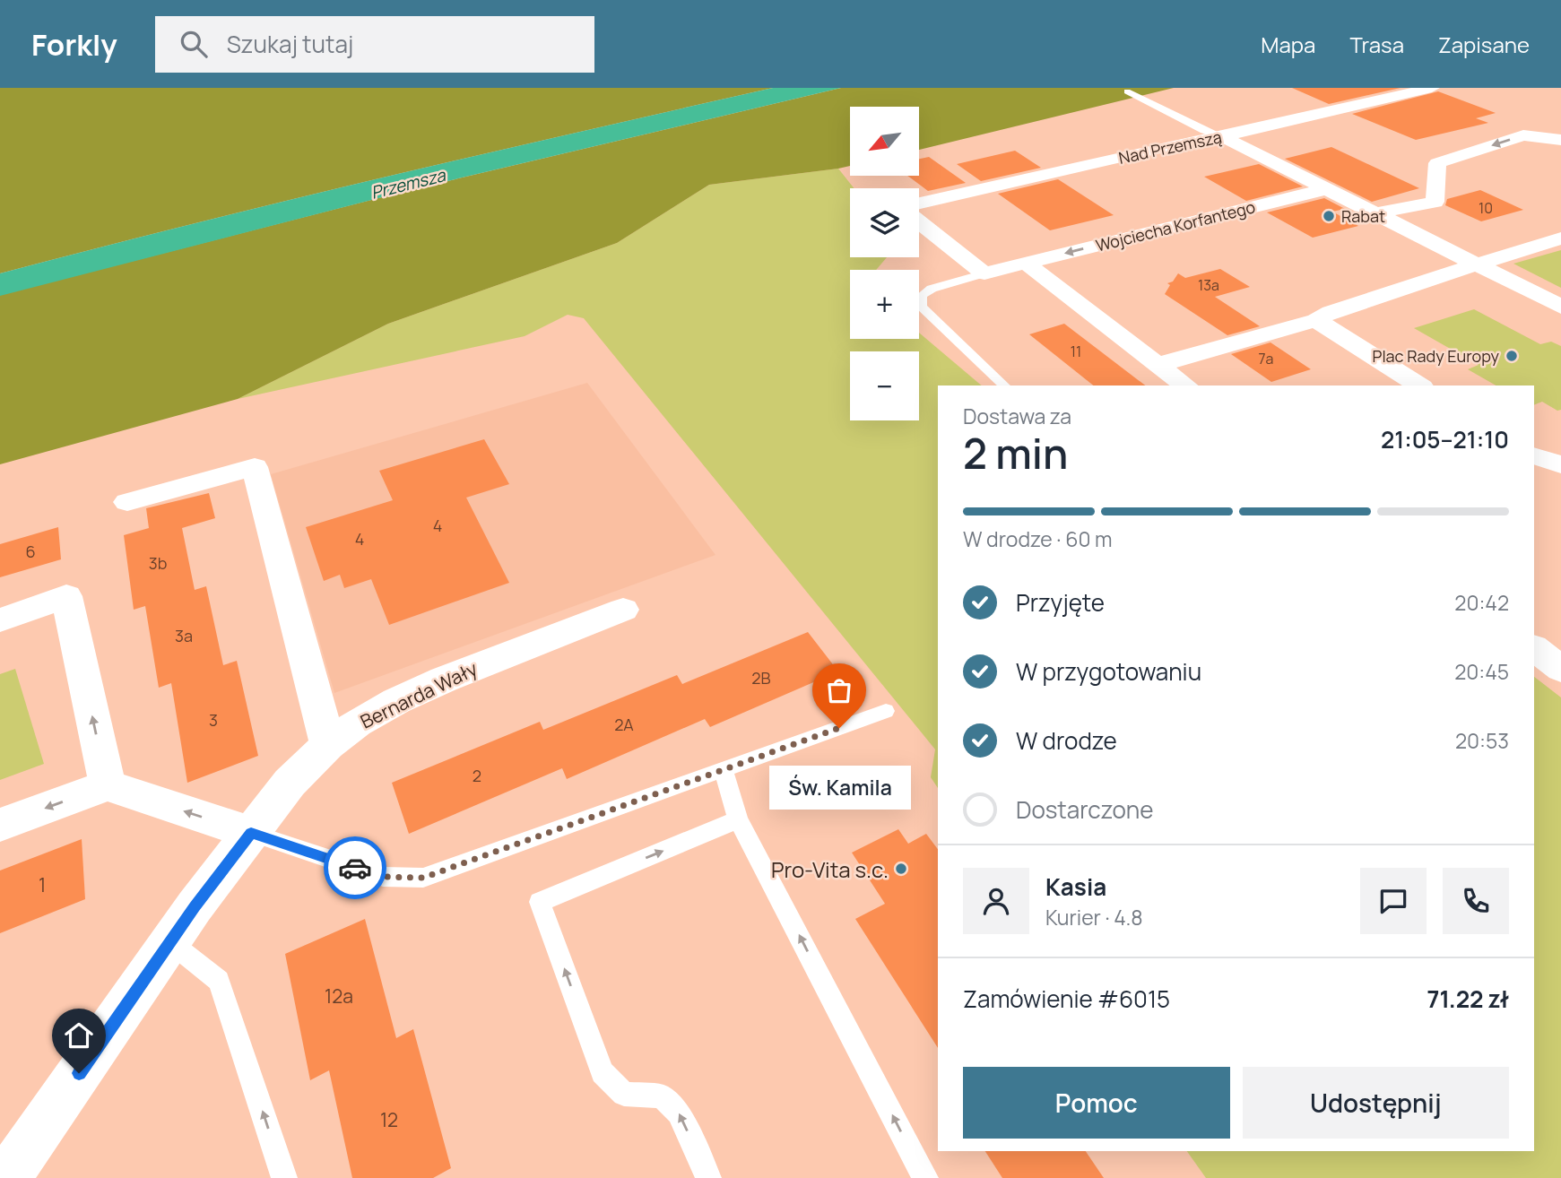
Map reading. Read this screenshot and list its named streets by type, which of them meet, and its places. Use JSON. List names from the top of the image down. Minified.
{"streets":{"street":["Nad Przemszą","Wojciecha Korfantego","Bernarda Wały"]},"water":["Przemsza"],"places":["Rabat","Plac Rady Europy","Św. Kamila","Pro-Vita s.c."],"house_numbers":["10","13a","11","7a","4","4","6","3b","3a","2B","3","2A","2","1","12a","12"],"north":"bottom left","page":{"header":"Forkly","search":"Szukaj tutaj","nav":["Mapa","Trasa","Zapisane"],"map_buttons":["+","−"],"heading":["2 min","Dostawa za","21:05–21:10"],"panel":["Kasia","Kurier · 4.8","Zamówienie #6015","71.22 zł"],"bar":"W drodze · 60 m","list":[["Przyjęte","20:42"],["W przygotowaniu","20:45"],["W drodze","20:53"],"Dostarczone"],"bubble":"Św. Kamila","buttons":["Pomoc","Udostępnij"]}}
